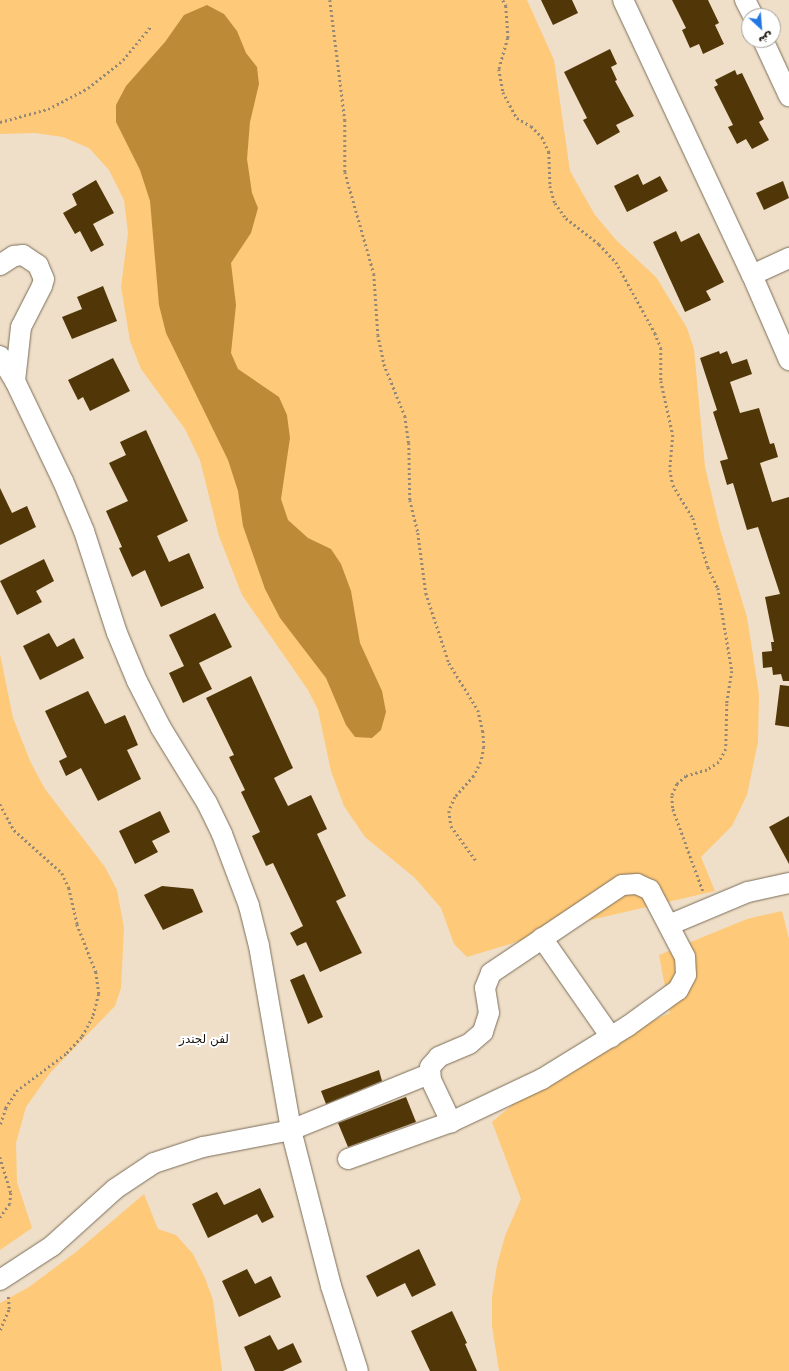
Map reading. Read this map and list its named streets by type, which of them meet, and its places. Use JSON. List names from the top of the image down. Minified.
{"districts":["لفن لجندز"],"north":"bottom right"}
